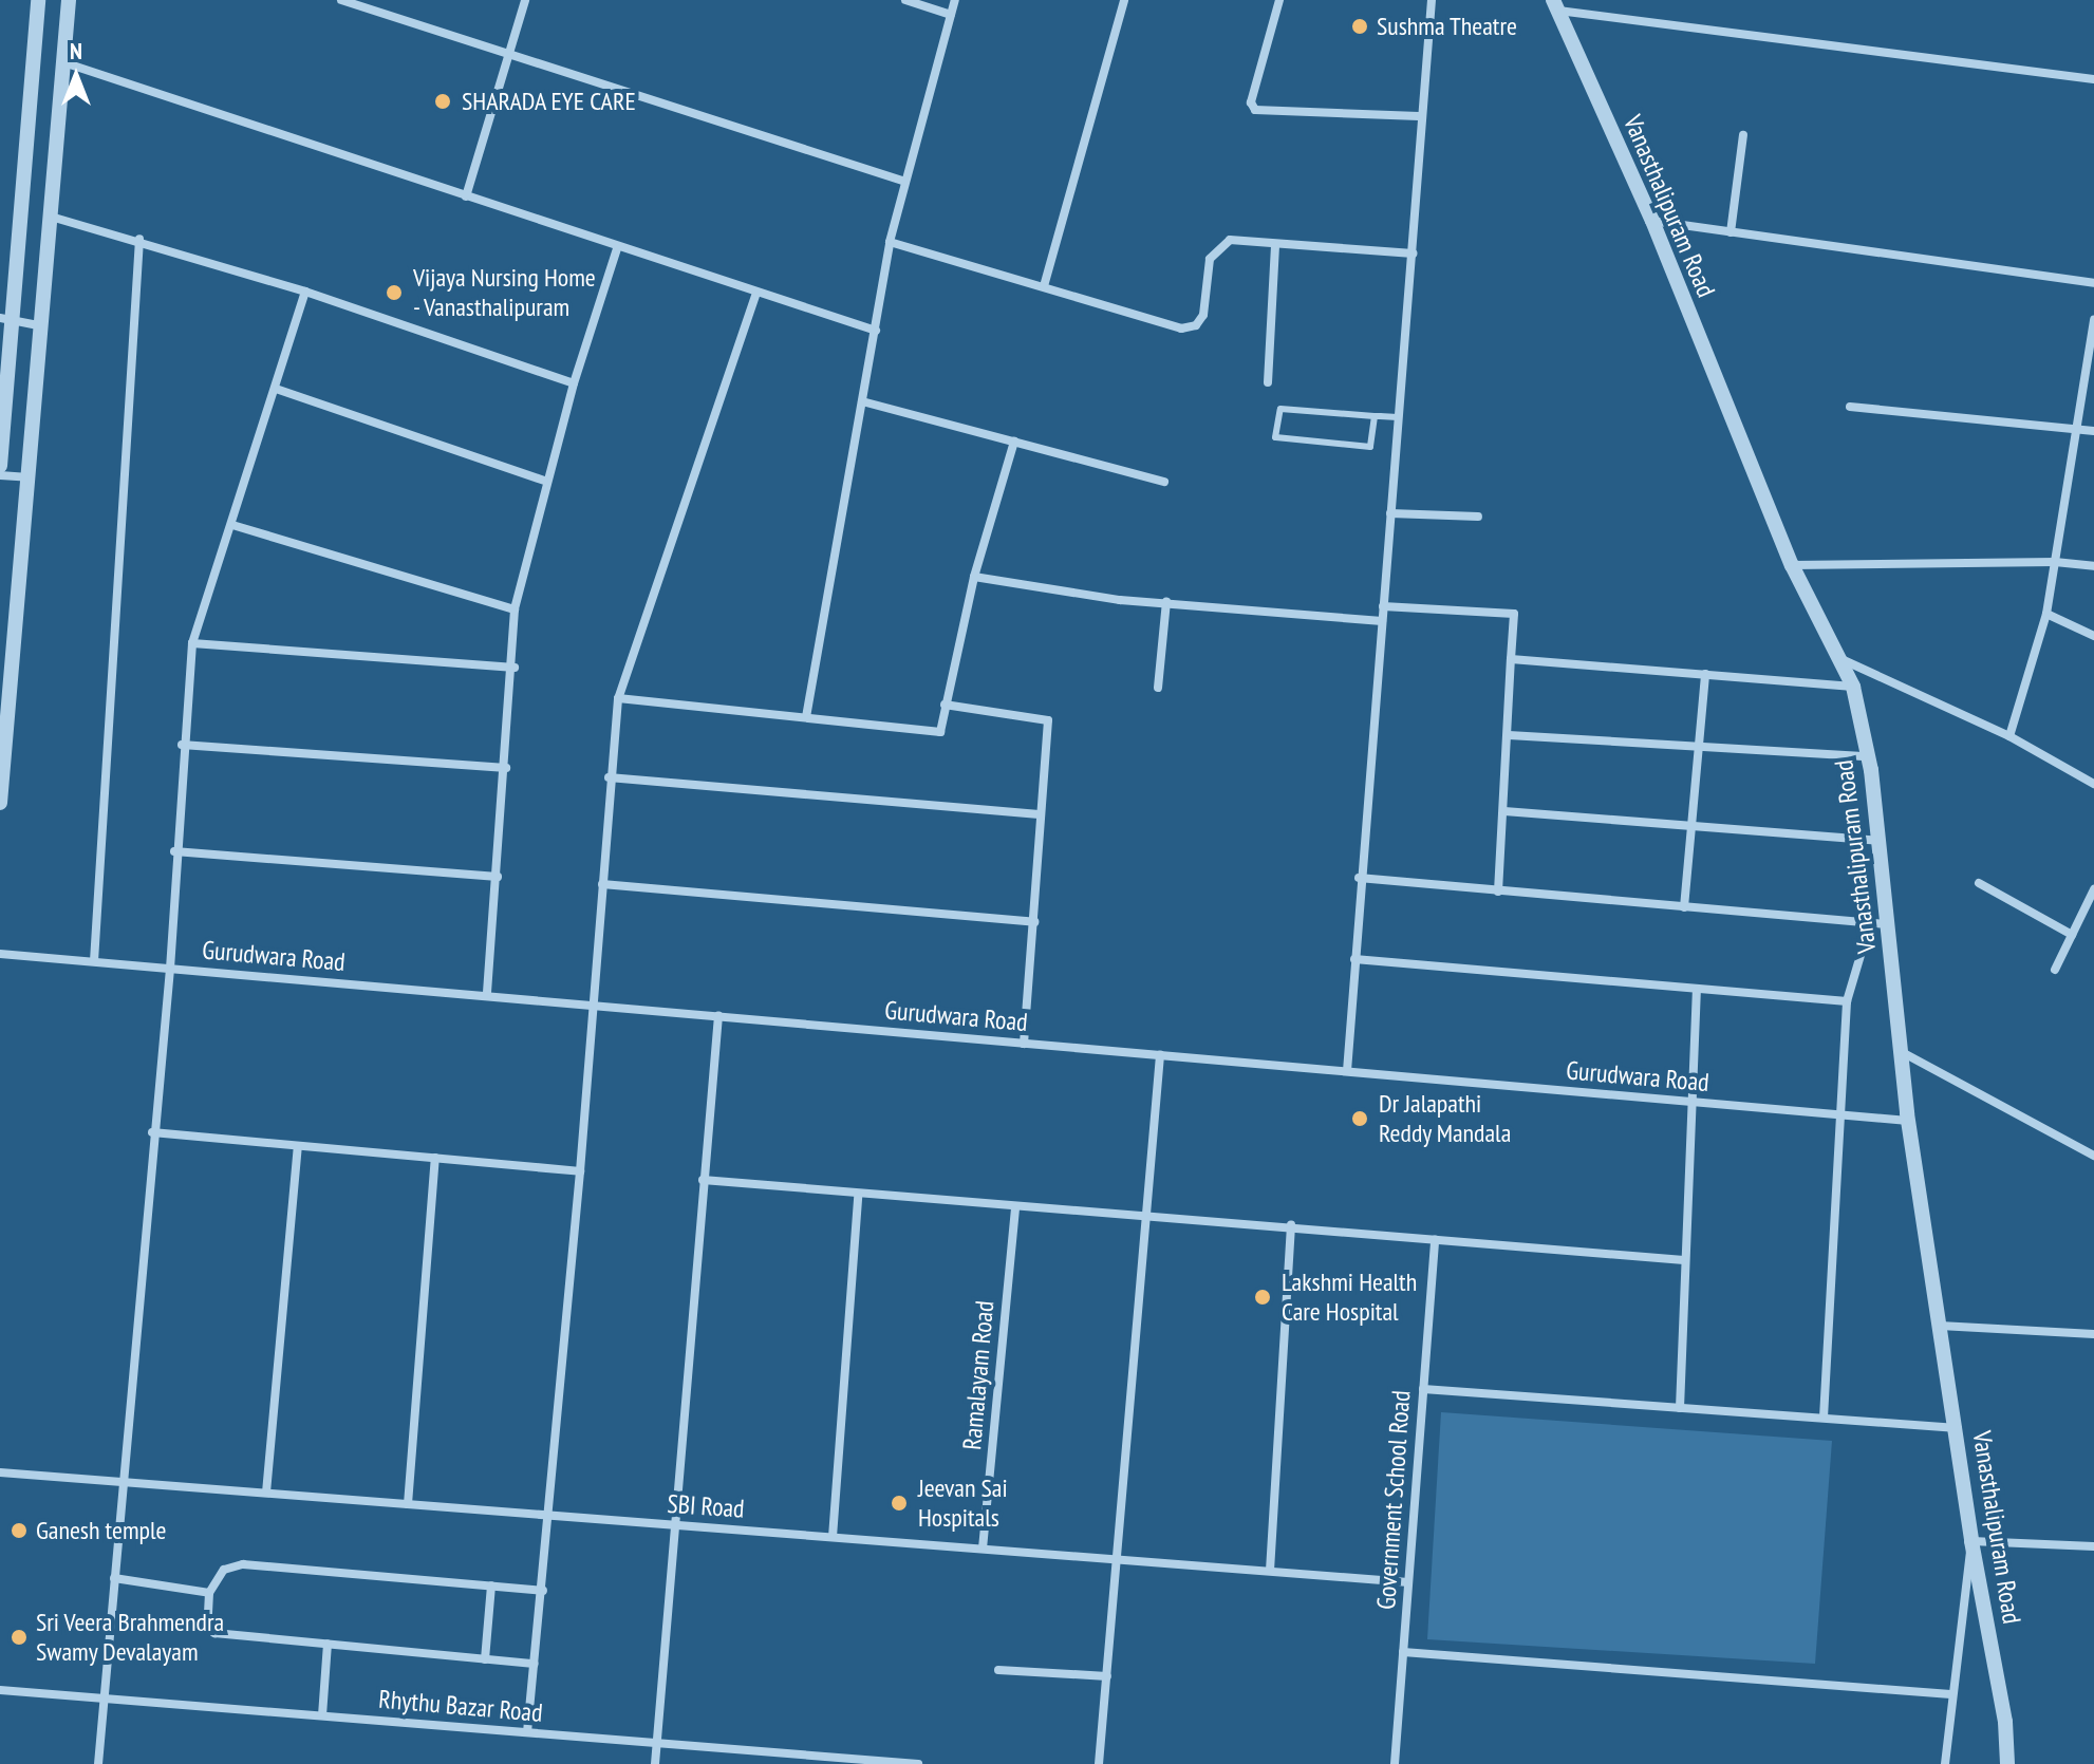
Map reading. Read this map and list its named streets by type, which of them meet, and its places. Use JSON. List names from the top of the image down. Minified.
{"streets":{"street":["Vanasthalipuram Road","Gurudwara Road","Ramalayam Road","Government School Road","SBI Road","Rhythu Bazar Road"]},"crossings":[["Vanasthalipuram Road","Gurudwara Road"],["Ramalayam Road","SBI Road"],["Government School Road","SBI Road"]],"places":["Sushma Theatre","SHARADA EYE CARE","Vijaya Nursing Home - Vanasthalipuram","Dr Jalapathi Reddy Mandala","Lakshmi Health Care Hospital","Jeevan Sai Hospitals","Ganesh temple","Sri Veera Brahmendra Swamy Devalayam"],"north":"top"}
